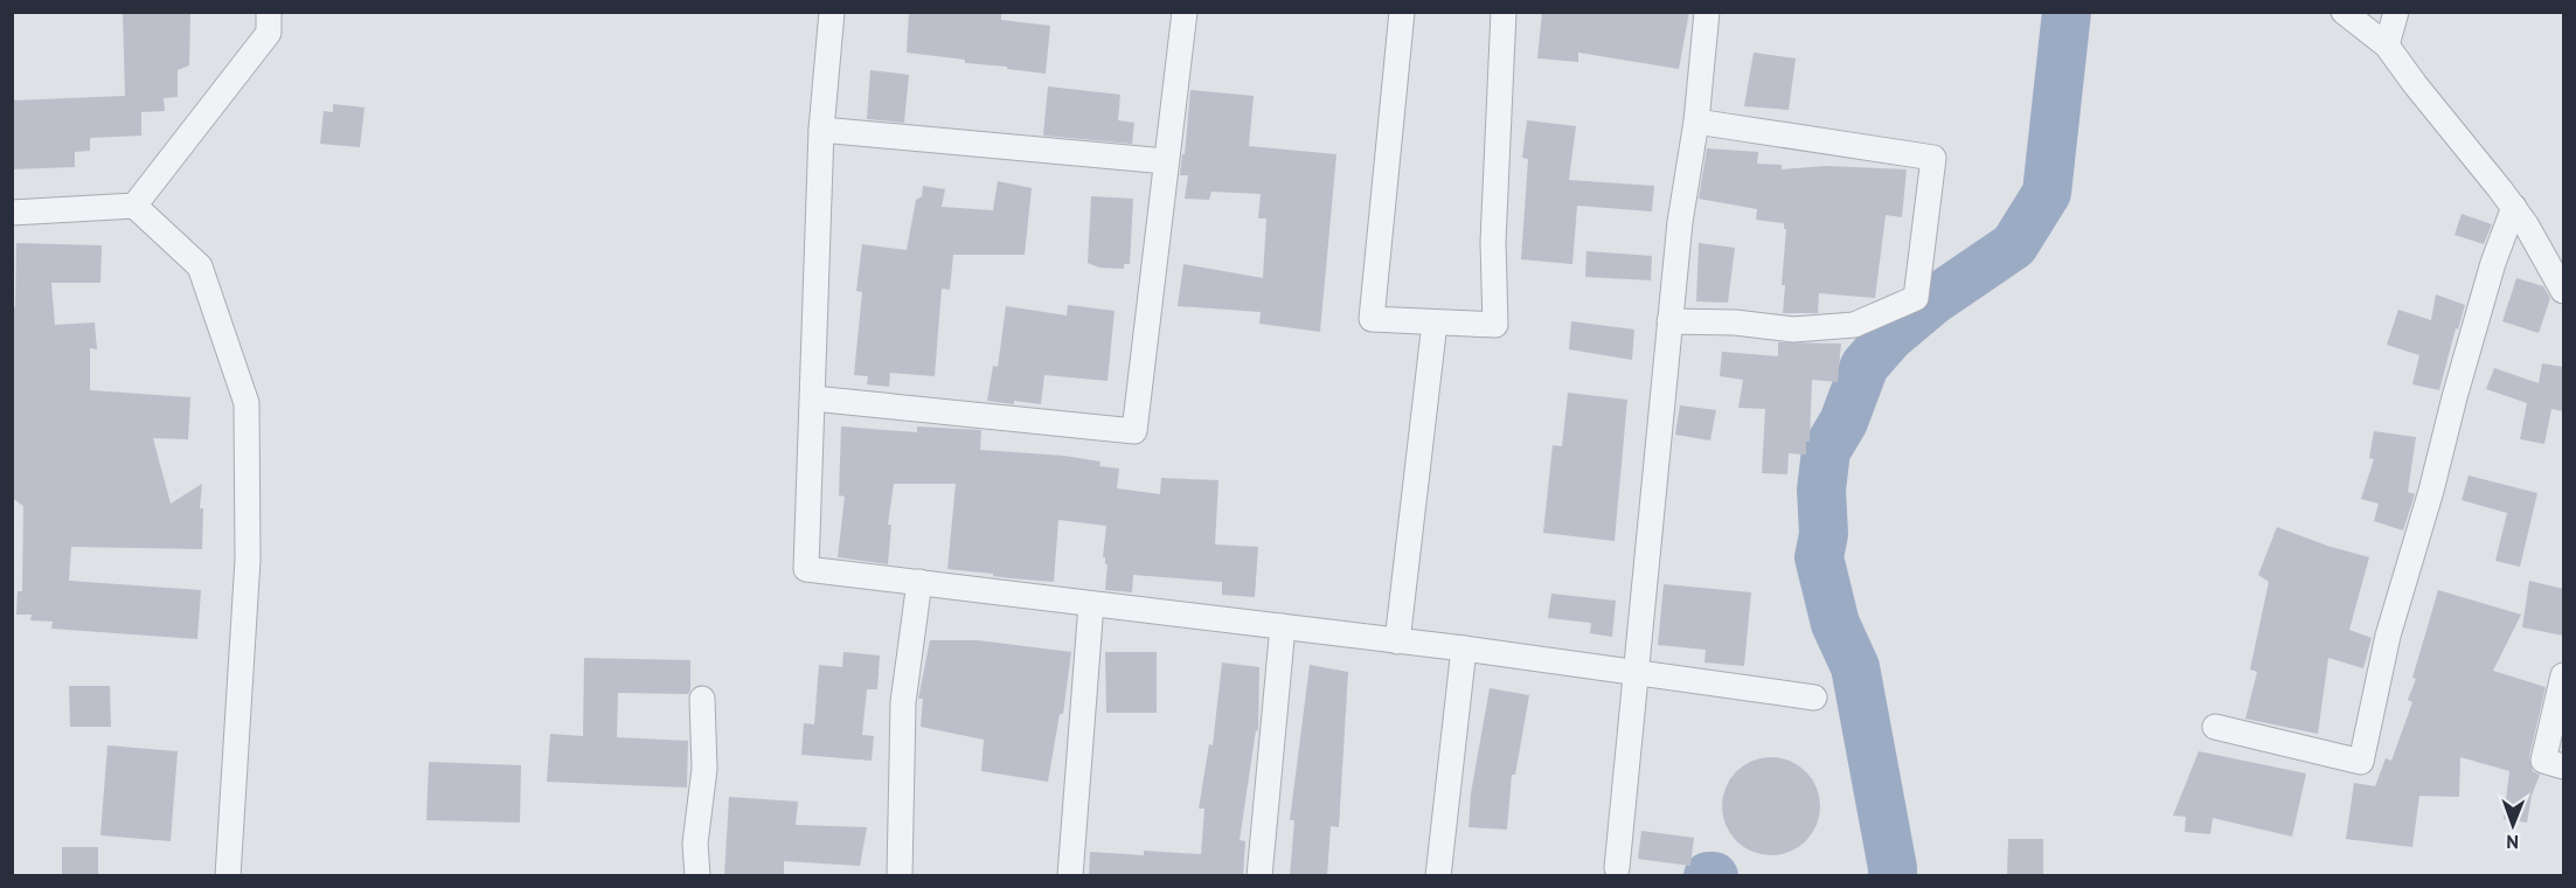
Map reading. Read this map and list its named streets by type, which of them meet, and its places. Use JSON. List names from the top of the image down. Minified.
{"north":"bottom"}
